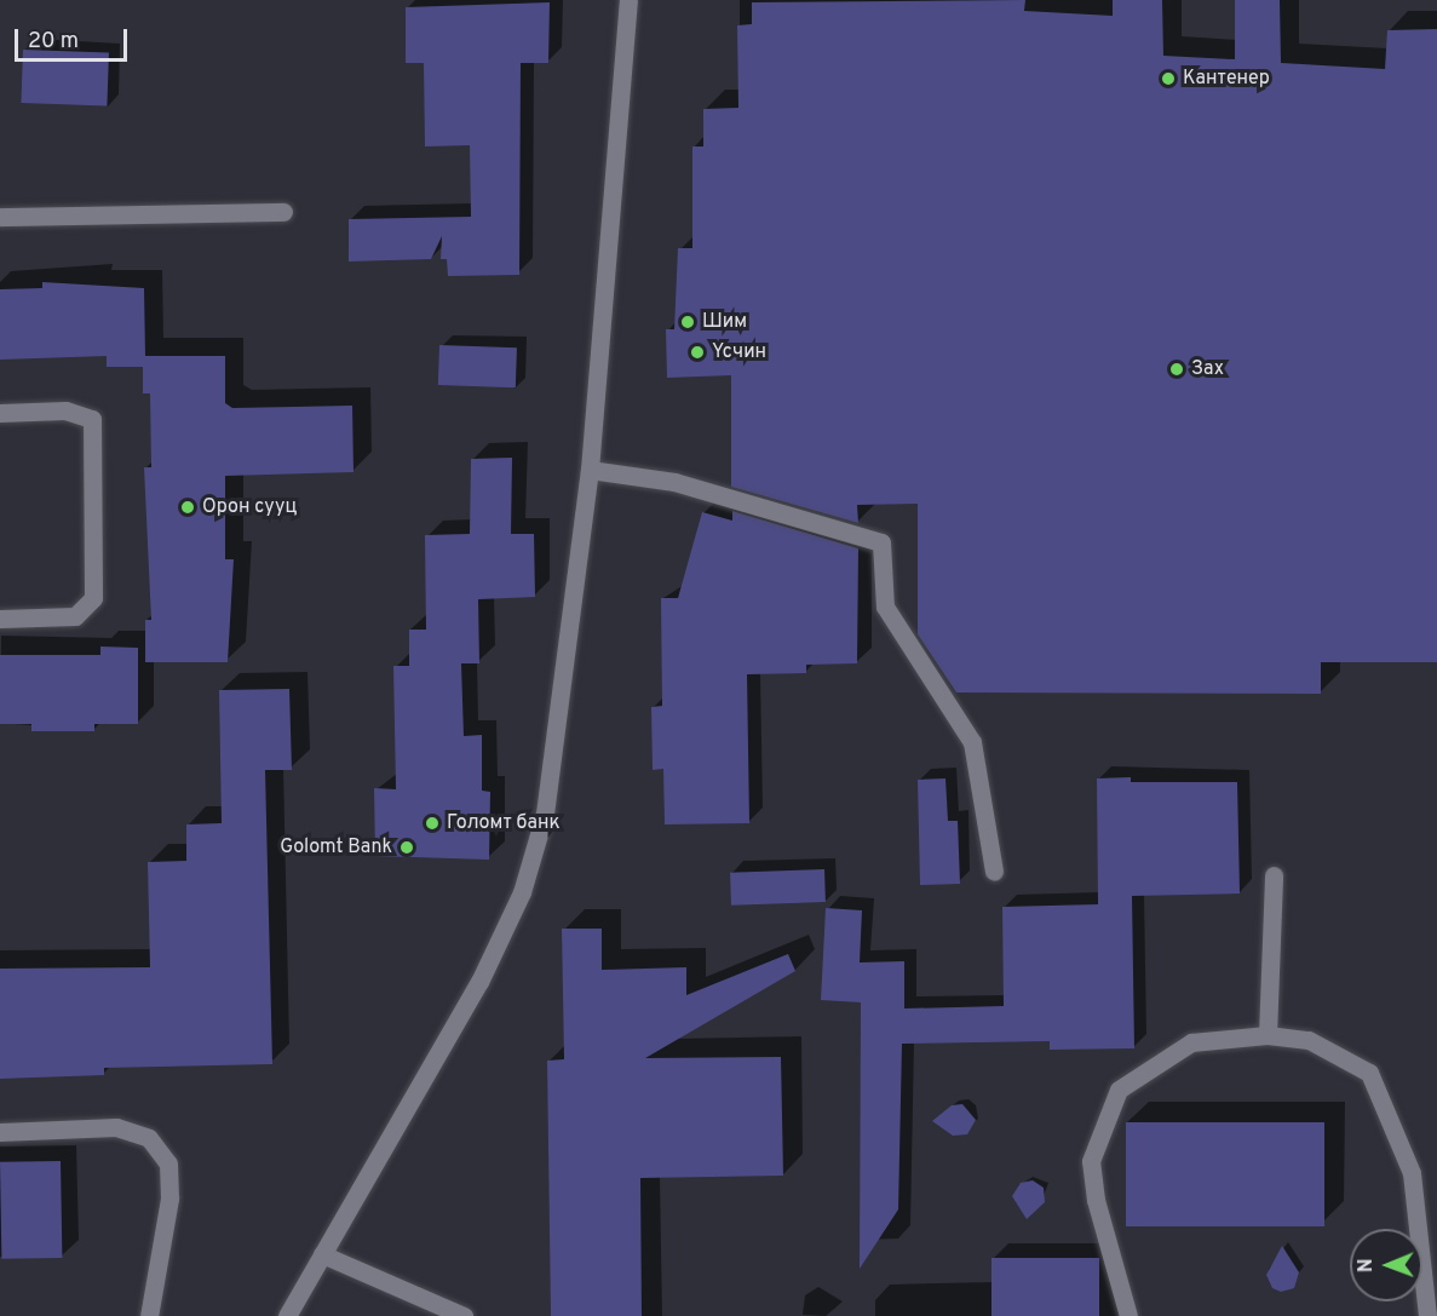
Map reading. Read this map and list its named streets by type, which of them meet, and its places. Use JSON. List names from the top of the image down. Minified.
{"places":["Кантенер","Шим","Үсчин","Зах","Орон сууц","Голомт банк","Golomt Bank"],"scale_bar":"20 m","north":"left"}
